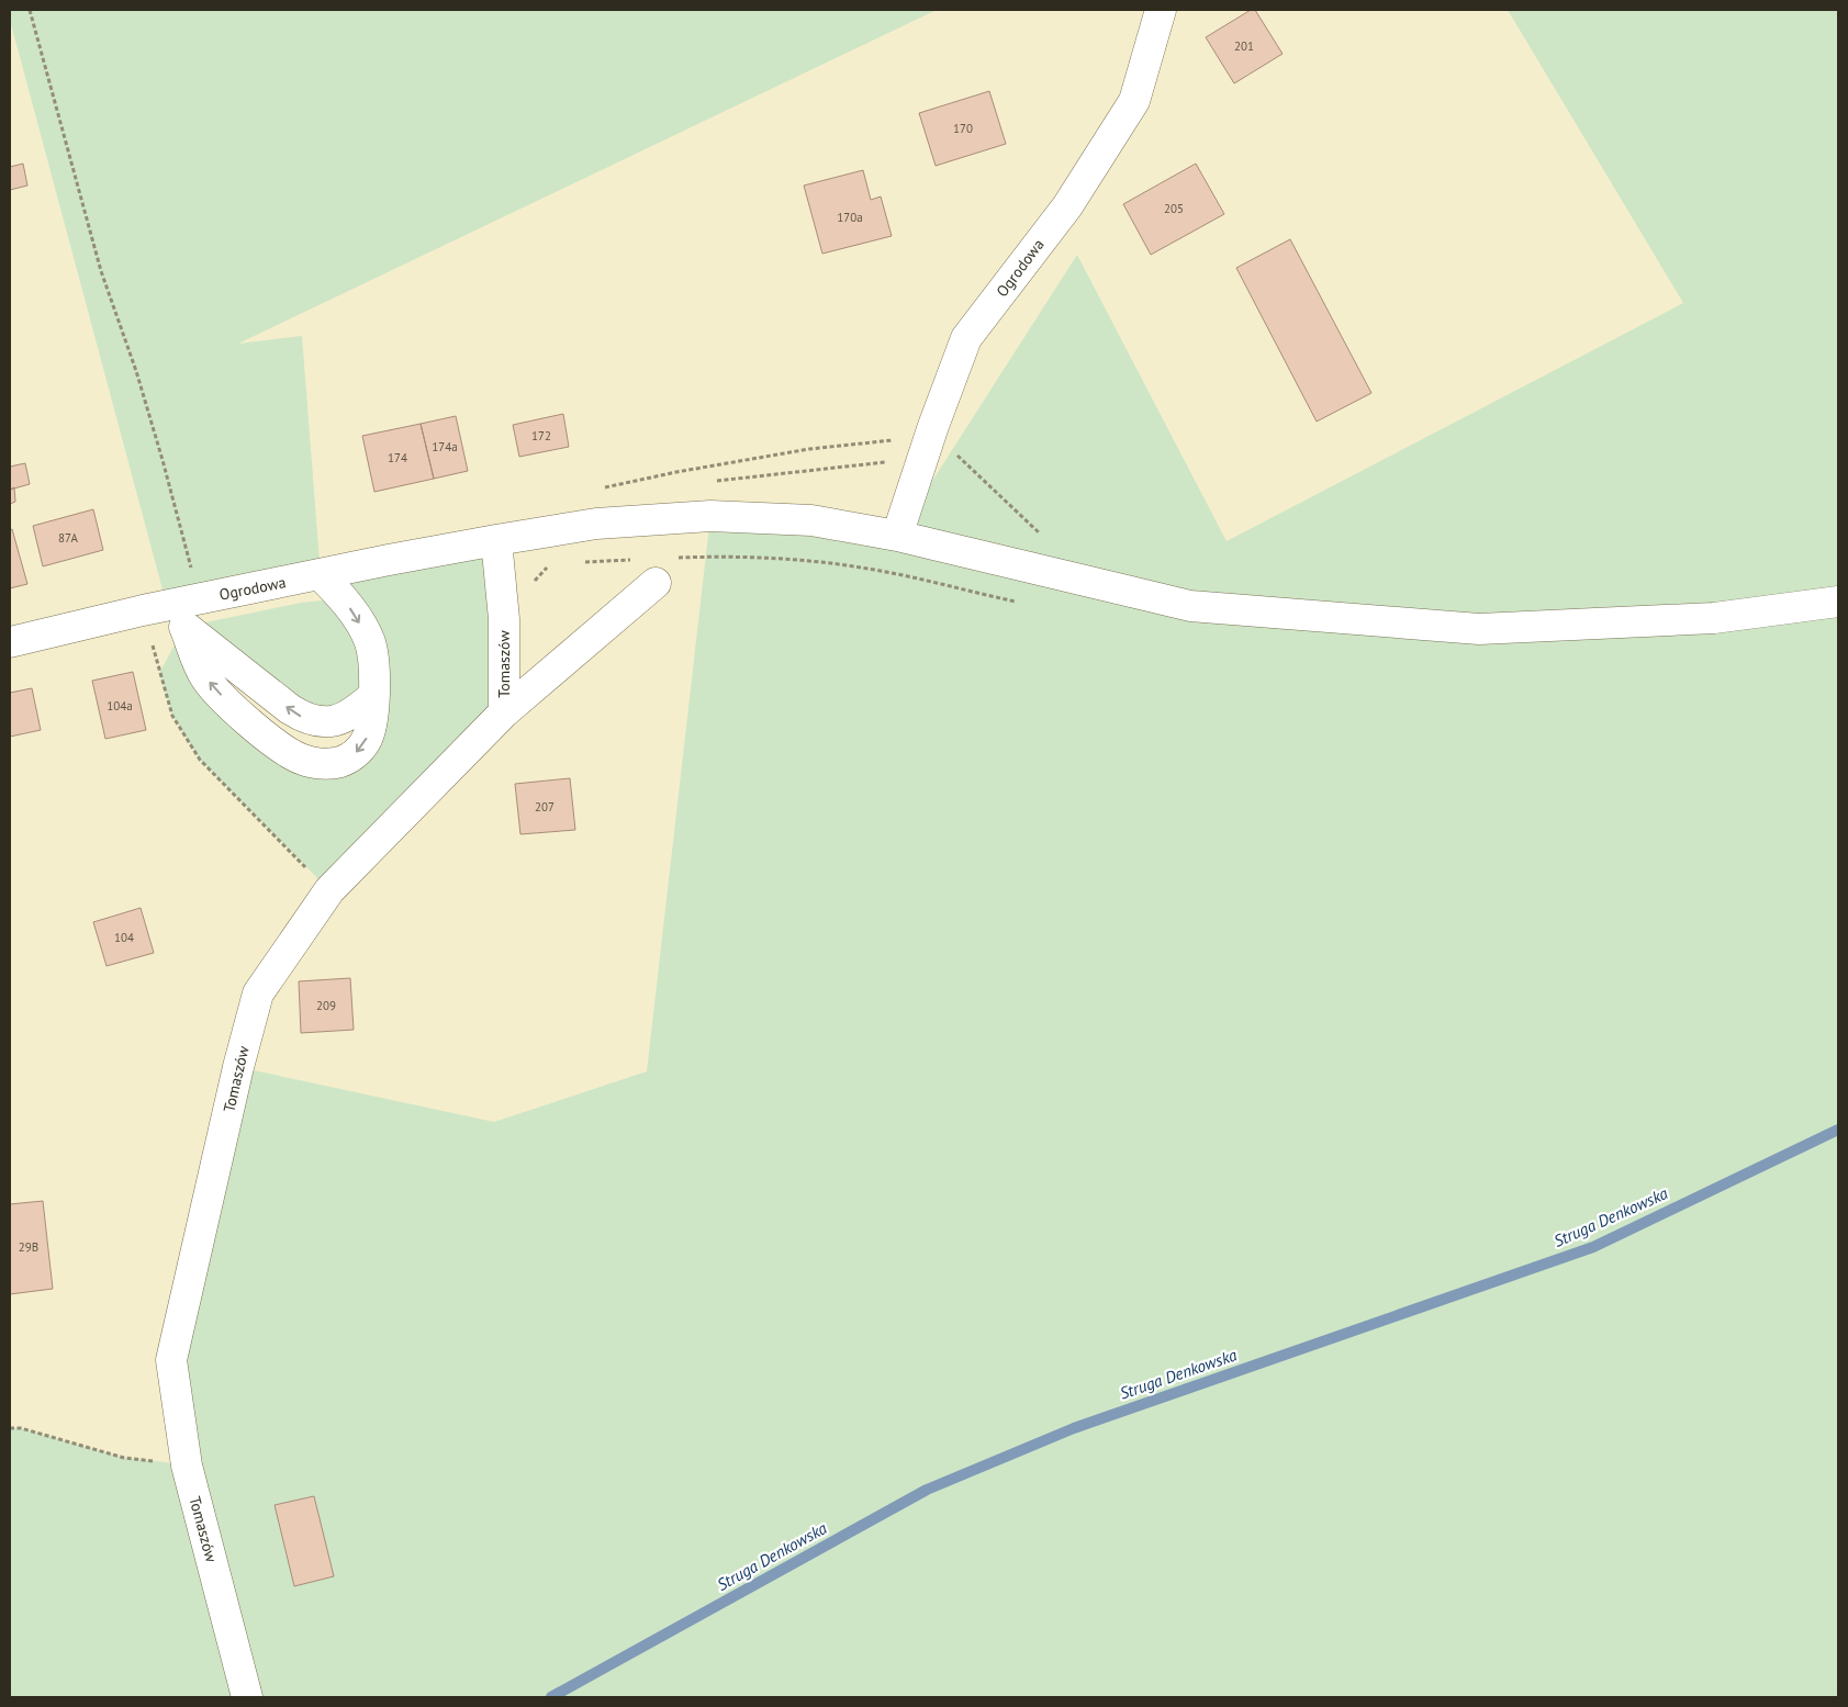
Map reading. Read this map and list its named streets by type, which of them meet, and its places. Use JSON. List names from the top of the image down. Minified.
{"streets":{"street":["Ogrodowa","Tomaszów"]},"crossings":[["Ogrodowa","Tomaszów"]],"water":["Struga Denkowska"],"house_numbers":["201","170","205","170a","172","174a","174","87A","104a","207","104","209","29B"]}
